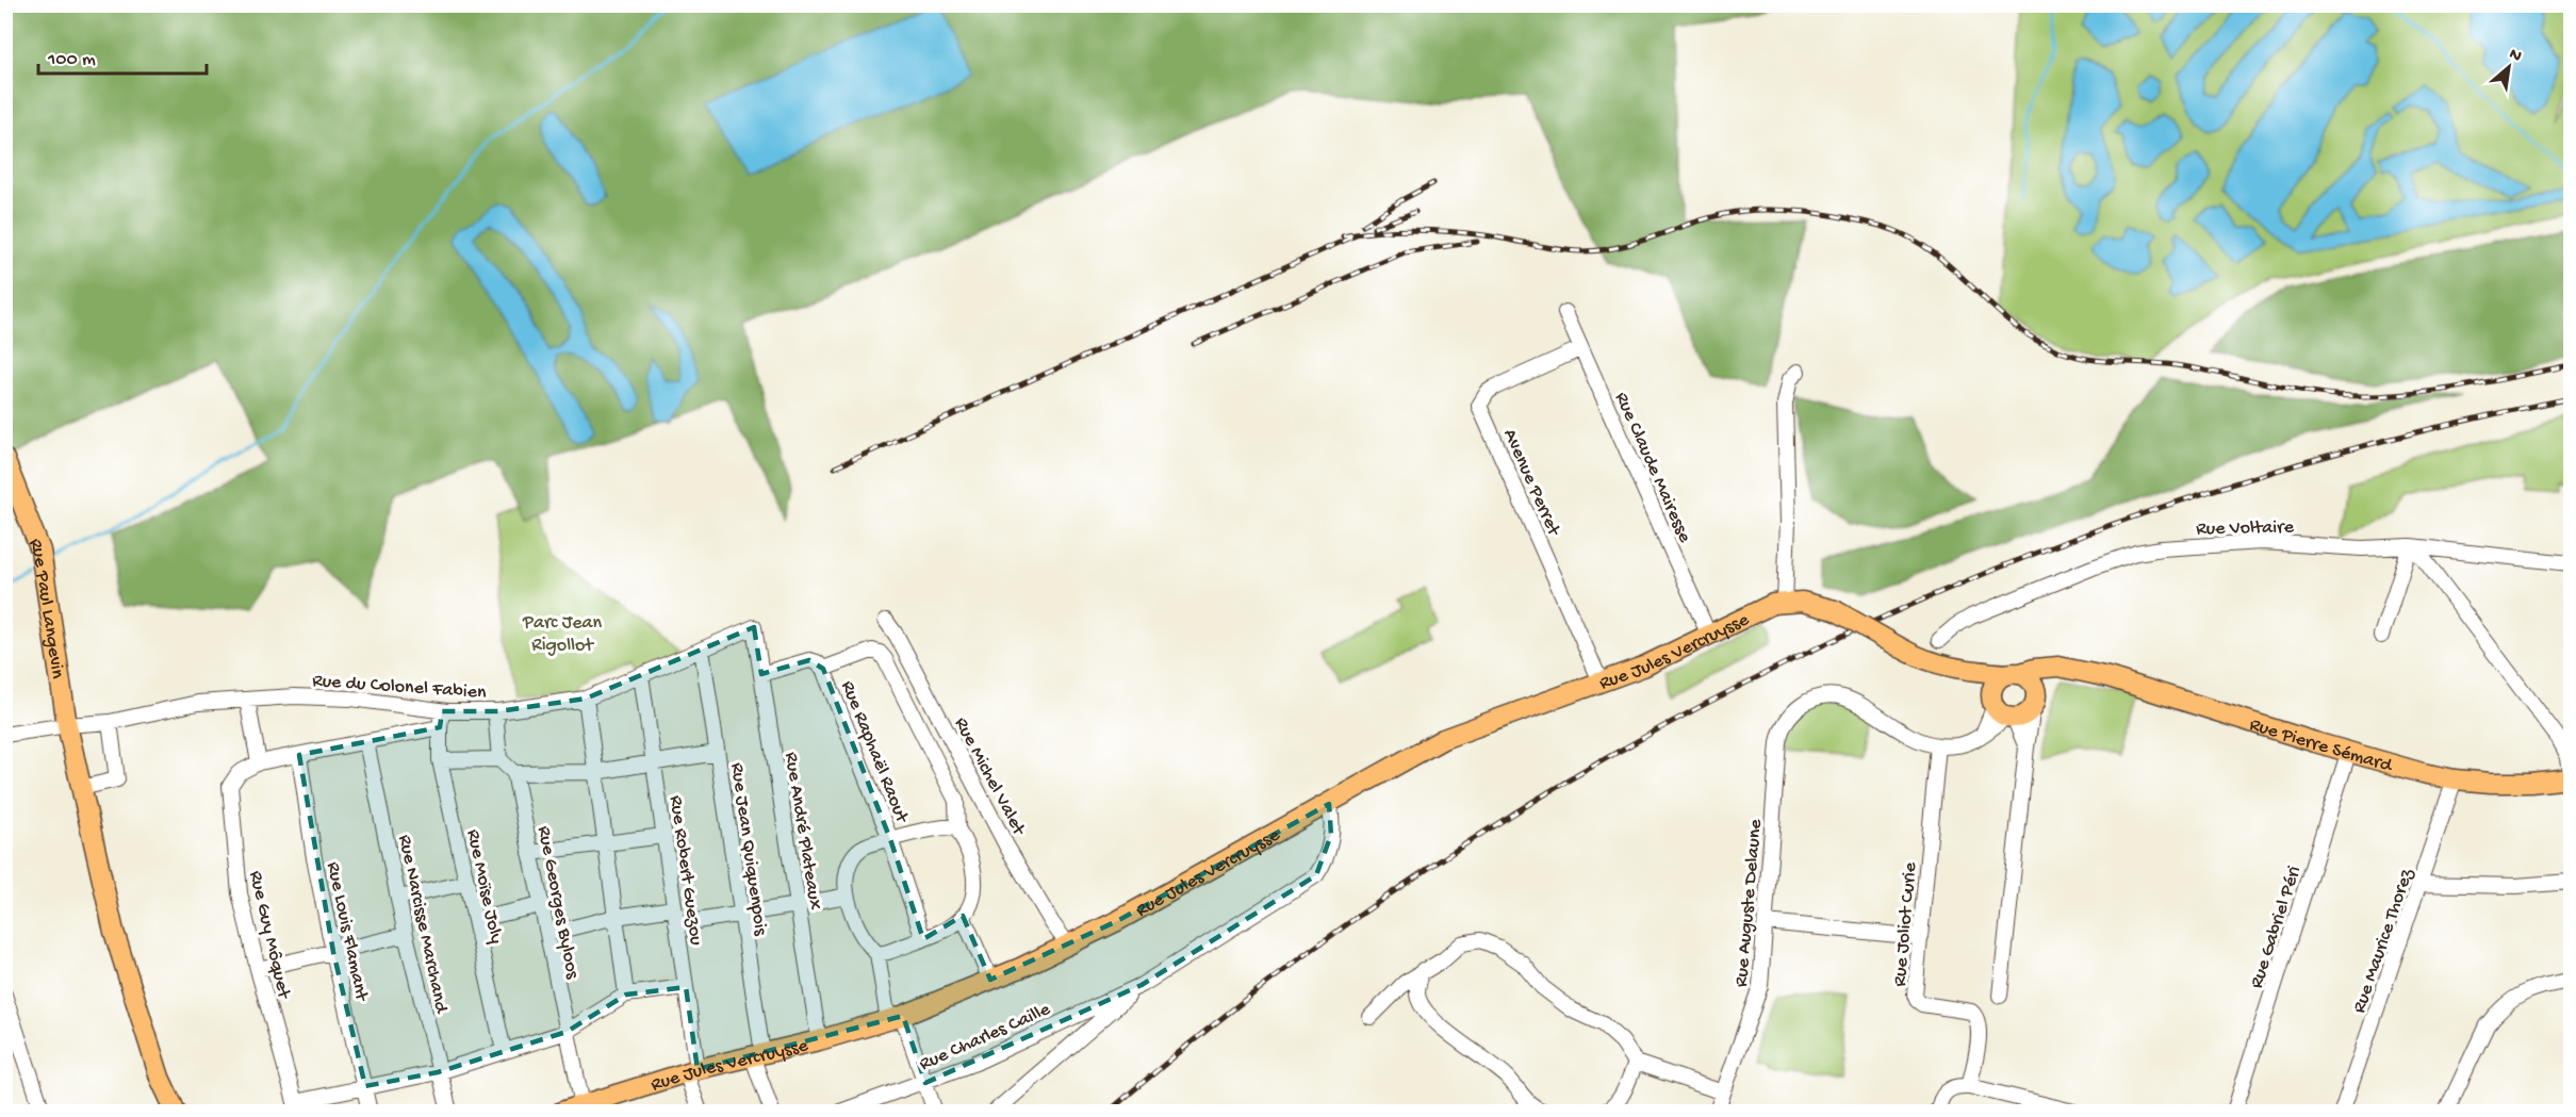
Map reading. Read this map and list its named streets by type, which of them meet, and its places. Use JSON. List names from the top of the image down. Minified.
{"streets":{"main road":["Rue Paul Langevin","Rue Jules Vercruysse","Rue Pierre Sémard"],"street":["Rue Claude Mairesse","Avenue Perret","Rue Voltaire","Rue du Colonel Fabien","Rue Raphaël Raout","Rue Michel Valet","Rue André Plateaux","Rue Jean Quiquenpois","Rue Robert Guezou","Rue Moïse Joly","Rue Georges Byloos","Rue Auguste Delaune","Rue Narcisse Marchand","Rue Joliot Curie","Rue Gabriel Péri","Rue Louis Flamant","Rue Guy Môquet","Rue Maurice Thorez","Rue Charles Caille"]},"crossings":[["Rue Claude Mairesse","Avenue Perret"],["Rue Claude Mairesse","Rue Jules Vercruysse"],["Avenue Perret","Rue Jules Vercruysse"],["Rue Paul Langevin","Rue du Colonel Fabien"],["Rue Jules Vercruysse","Rue Pierre Sémard"],["Rue Jules Vercruysse","Rue Michel Valet"],["Rue Jules Vercruysse","Rue André Plateaux"],["Rue Jules Vercruysse","Rue Jean Quiquenpois"],["Rue Jules Vercruysse","Rue Robert Guezou"],["Rue Jules Vercruysse","Rue Georges Byloos"],["Rue du Colonel Fabien","Rue André Plateaux"],["Rue du Colonel Fabien","Rue Jean Quiquenpois"],["Rue du Colonel Fabien","Rue Robert Guezou"],["Rue du Colonel Fabien","Rue Moïse Joly"],["Rue Pierre Sémard","Rue Gabriel Péri"],["Rue Pierre Sémard","Rue Maurice Thorez"],["Rue Raphaël Raout","Rue André Plateaux"],["Rue Auguste Delaune","Rue Joliot Curie"]],"parks":["Parc Jean Rigollot"],"scale_bar":"100 m","north":"top right"}
